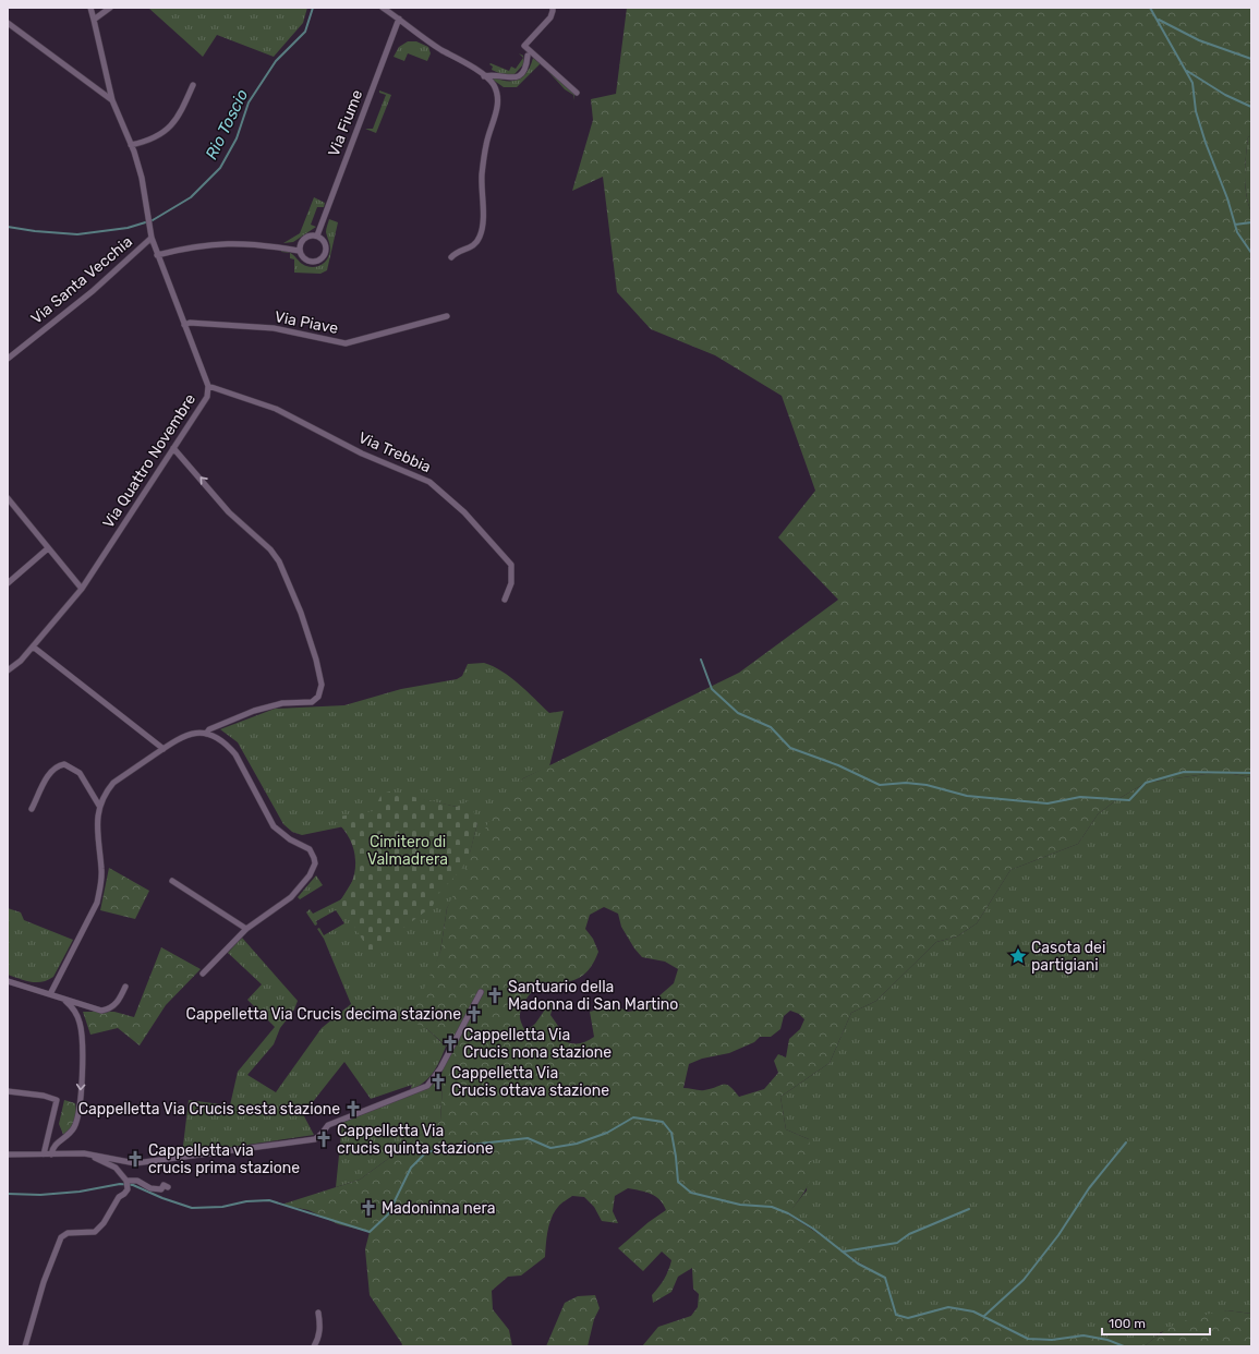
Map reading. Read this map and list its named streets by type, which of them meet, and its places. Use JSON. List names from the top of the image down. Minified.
{"streets":{"street":["Via Fiume","Via Santa Vecchia","Via Piave","Via Trebbia","Via Quattro Novembre"]},"crossings":[["Via Santa Vecchia","Via Quattro Novembre"],["Via Piave","Via Quattro Novembre"],["Via Trebbia","Via Quattro Novembre"]],"water":["Rio Toscio"],"parks":["Cimitero di Valmadrera"],"places":{"place":["Casota dei partigiani"],"church":["Santuario della Madonna di San Martino","Cappelletta Via Crucis decima stazione","Cappelletta Via Crucis nona stazione","Cappelletta Via Crucis ottava stazione","Cappelletta Via Crucis sesta stazione","Cappelletta Via crucis quinta stazione","Cappelletta via crucis prima stazione","Madoninna nera"]},"scale_bar":"100 m"}
